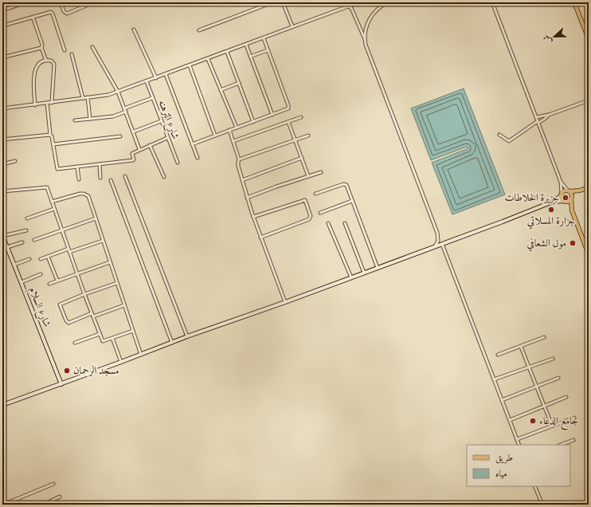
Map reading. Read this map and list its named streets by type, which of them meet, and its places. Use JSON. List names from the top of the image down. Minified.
{"streets":{"main road":["شارع السلام"],"street":["شارع الترهنه"]},"places":["جزيرة الخلاطات","جزارة المسلاتي","مول الشعافي","مسجد الرحمان","جامع الدعاء"],"legend":["طريق","مياه"],"north":"left"}
